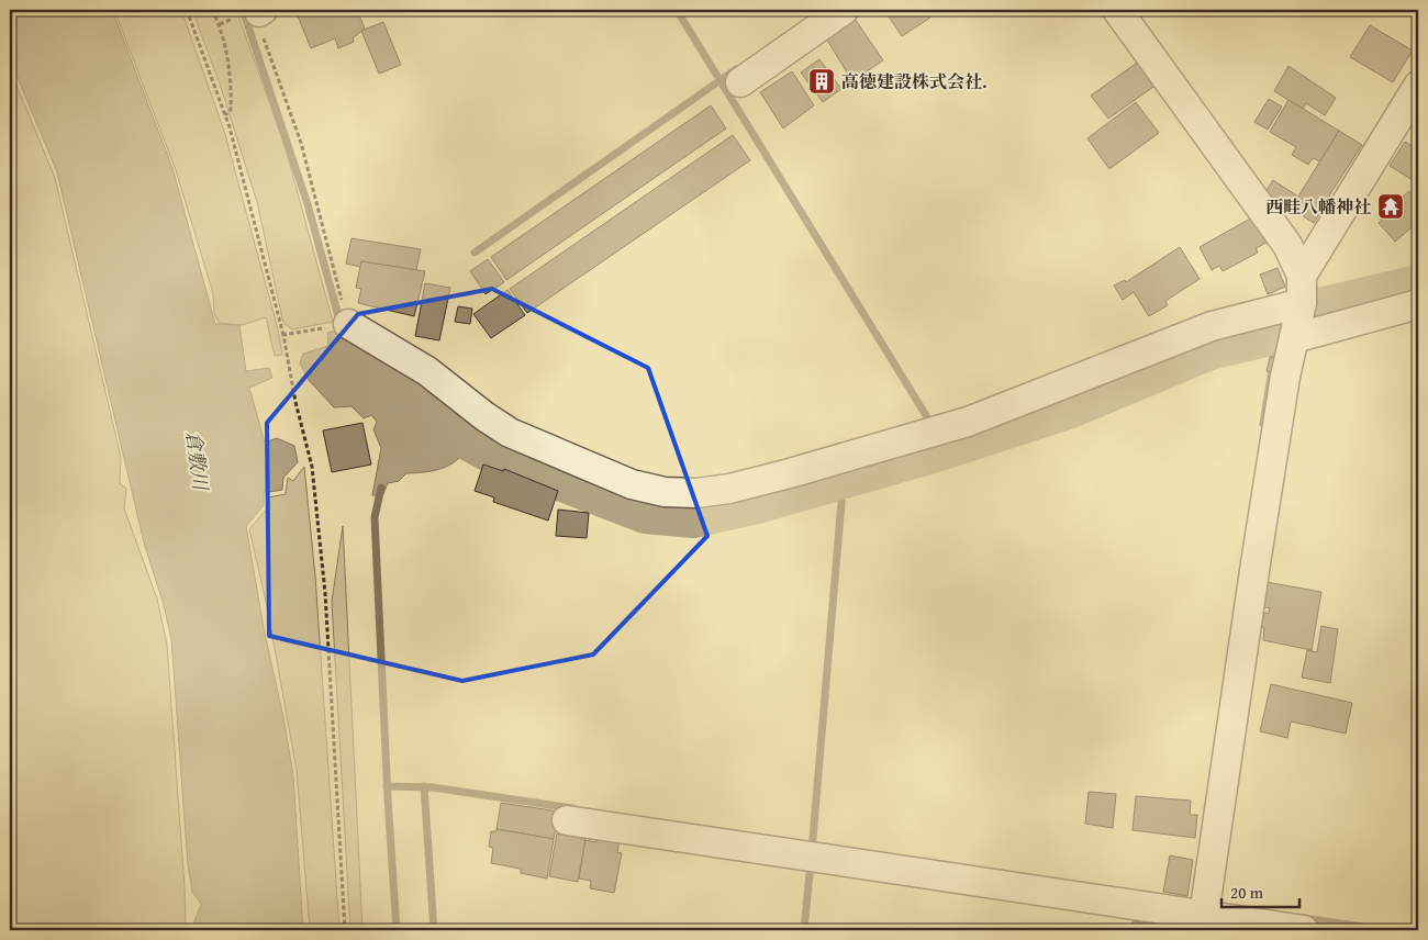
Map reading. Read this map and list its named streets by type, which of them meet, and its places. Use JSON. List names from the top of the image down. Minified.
{"water":["倉敷川"],"places":{"building":["高徳建設株式会社."],"temple":["西畦八幡神社"]},"scale_bar":"20 m"}
